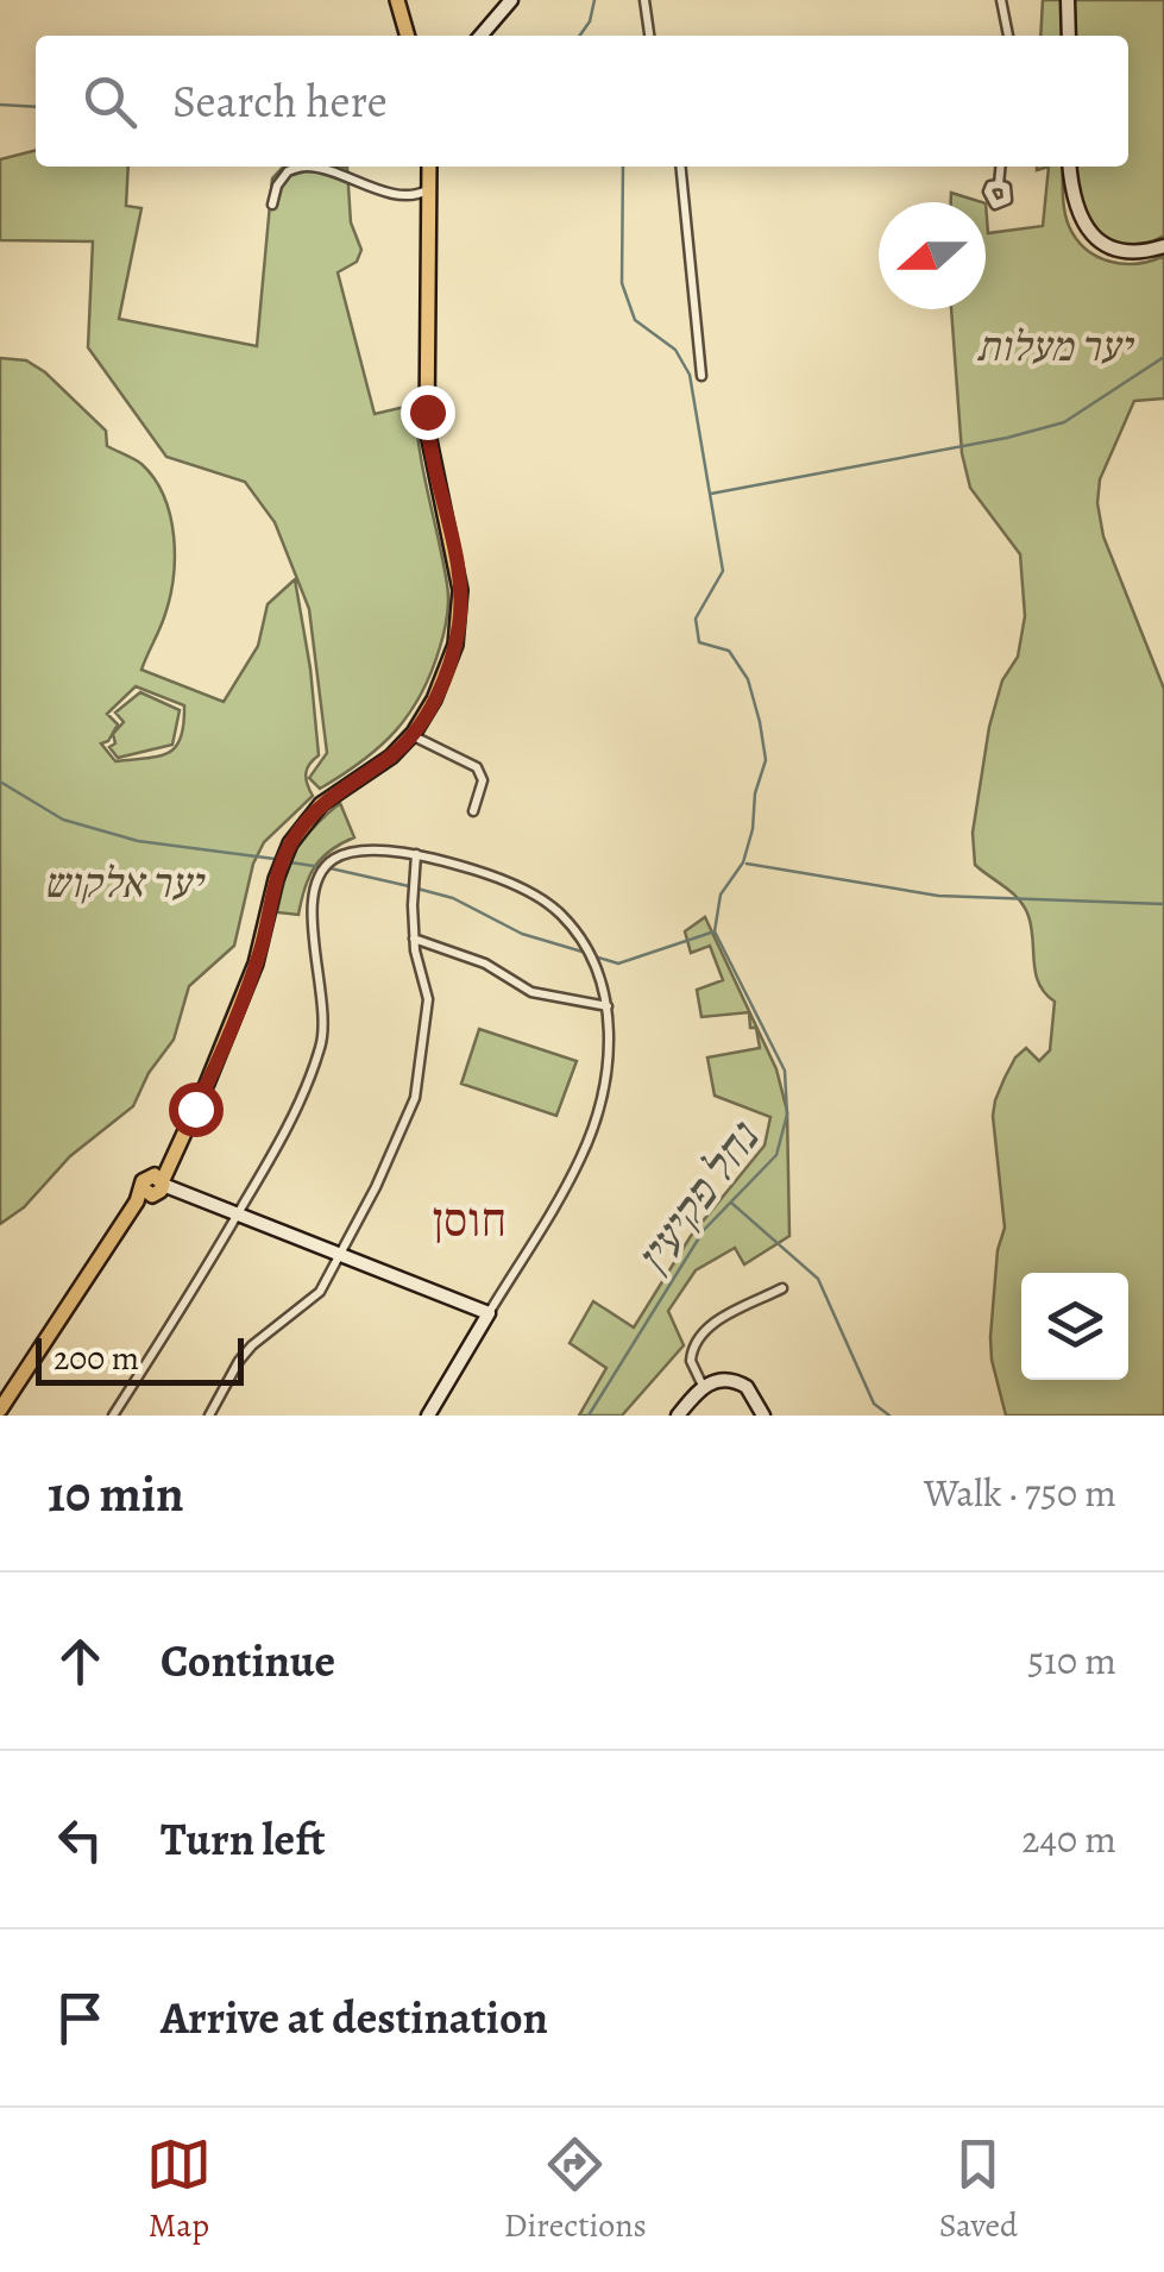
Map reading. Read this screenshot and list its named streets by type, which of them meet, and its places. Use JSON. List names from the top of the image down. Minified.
{"districts":["חוסן"],"water":["נחל פקיעין"],"parks":["יער מעלות","יער אלקוש"],"scale_bar":"200 m","north":"left","page":{"search":"Search here","scale":"200 m","heading":["10 min","Walk · 750 m"],"list":[["Continue","510 m"],["Turn left","240 m"],"Arrive at destination"],"nav":["Map","Directions","Saved"]}}
